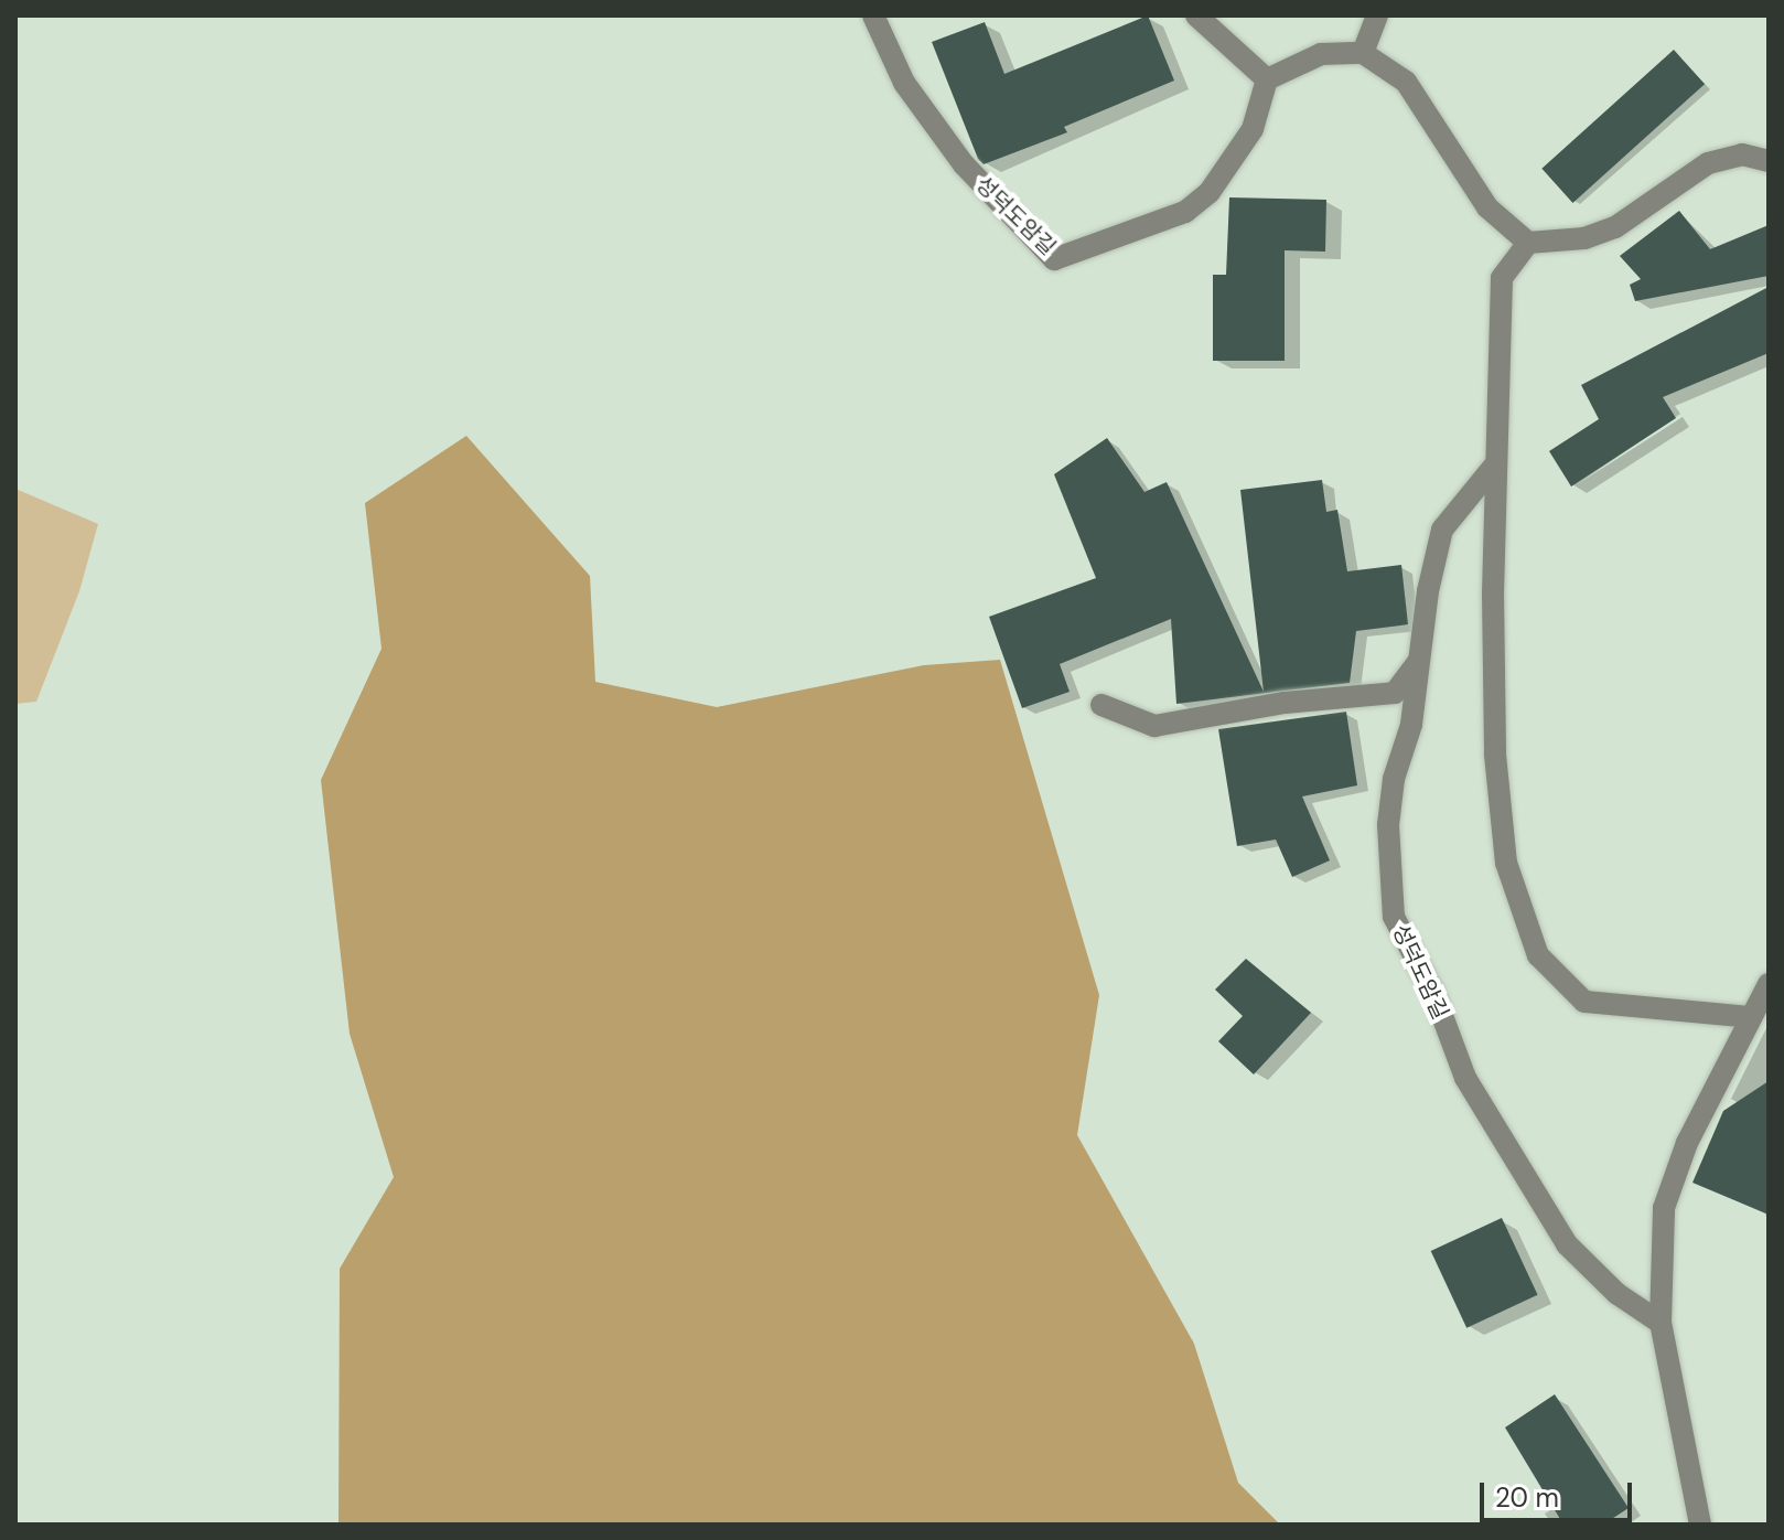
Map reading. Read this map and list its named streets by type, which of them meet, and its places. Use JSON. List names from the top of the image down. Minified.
{"streets":{"street":["성덕도암길"]},"scale_bar":"20 m"}
